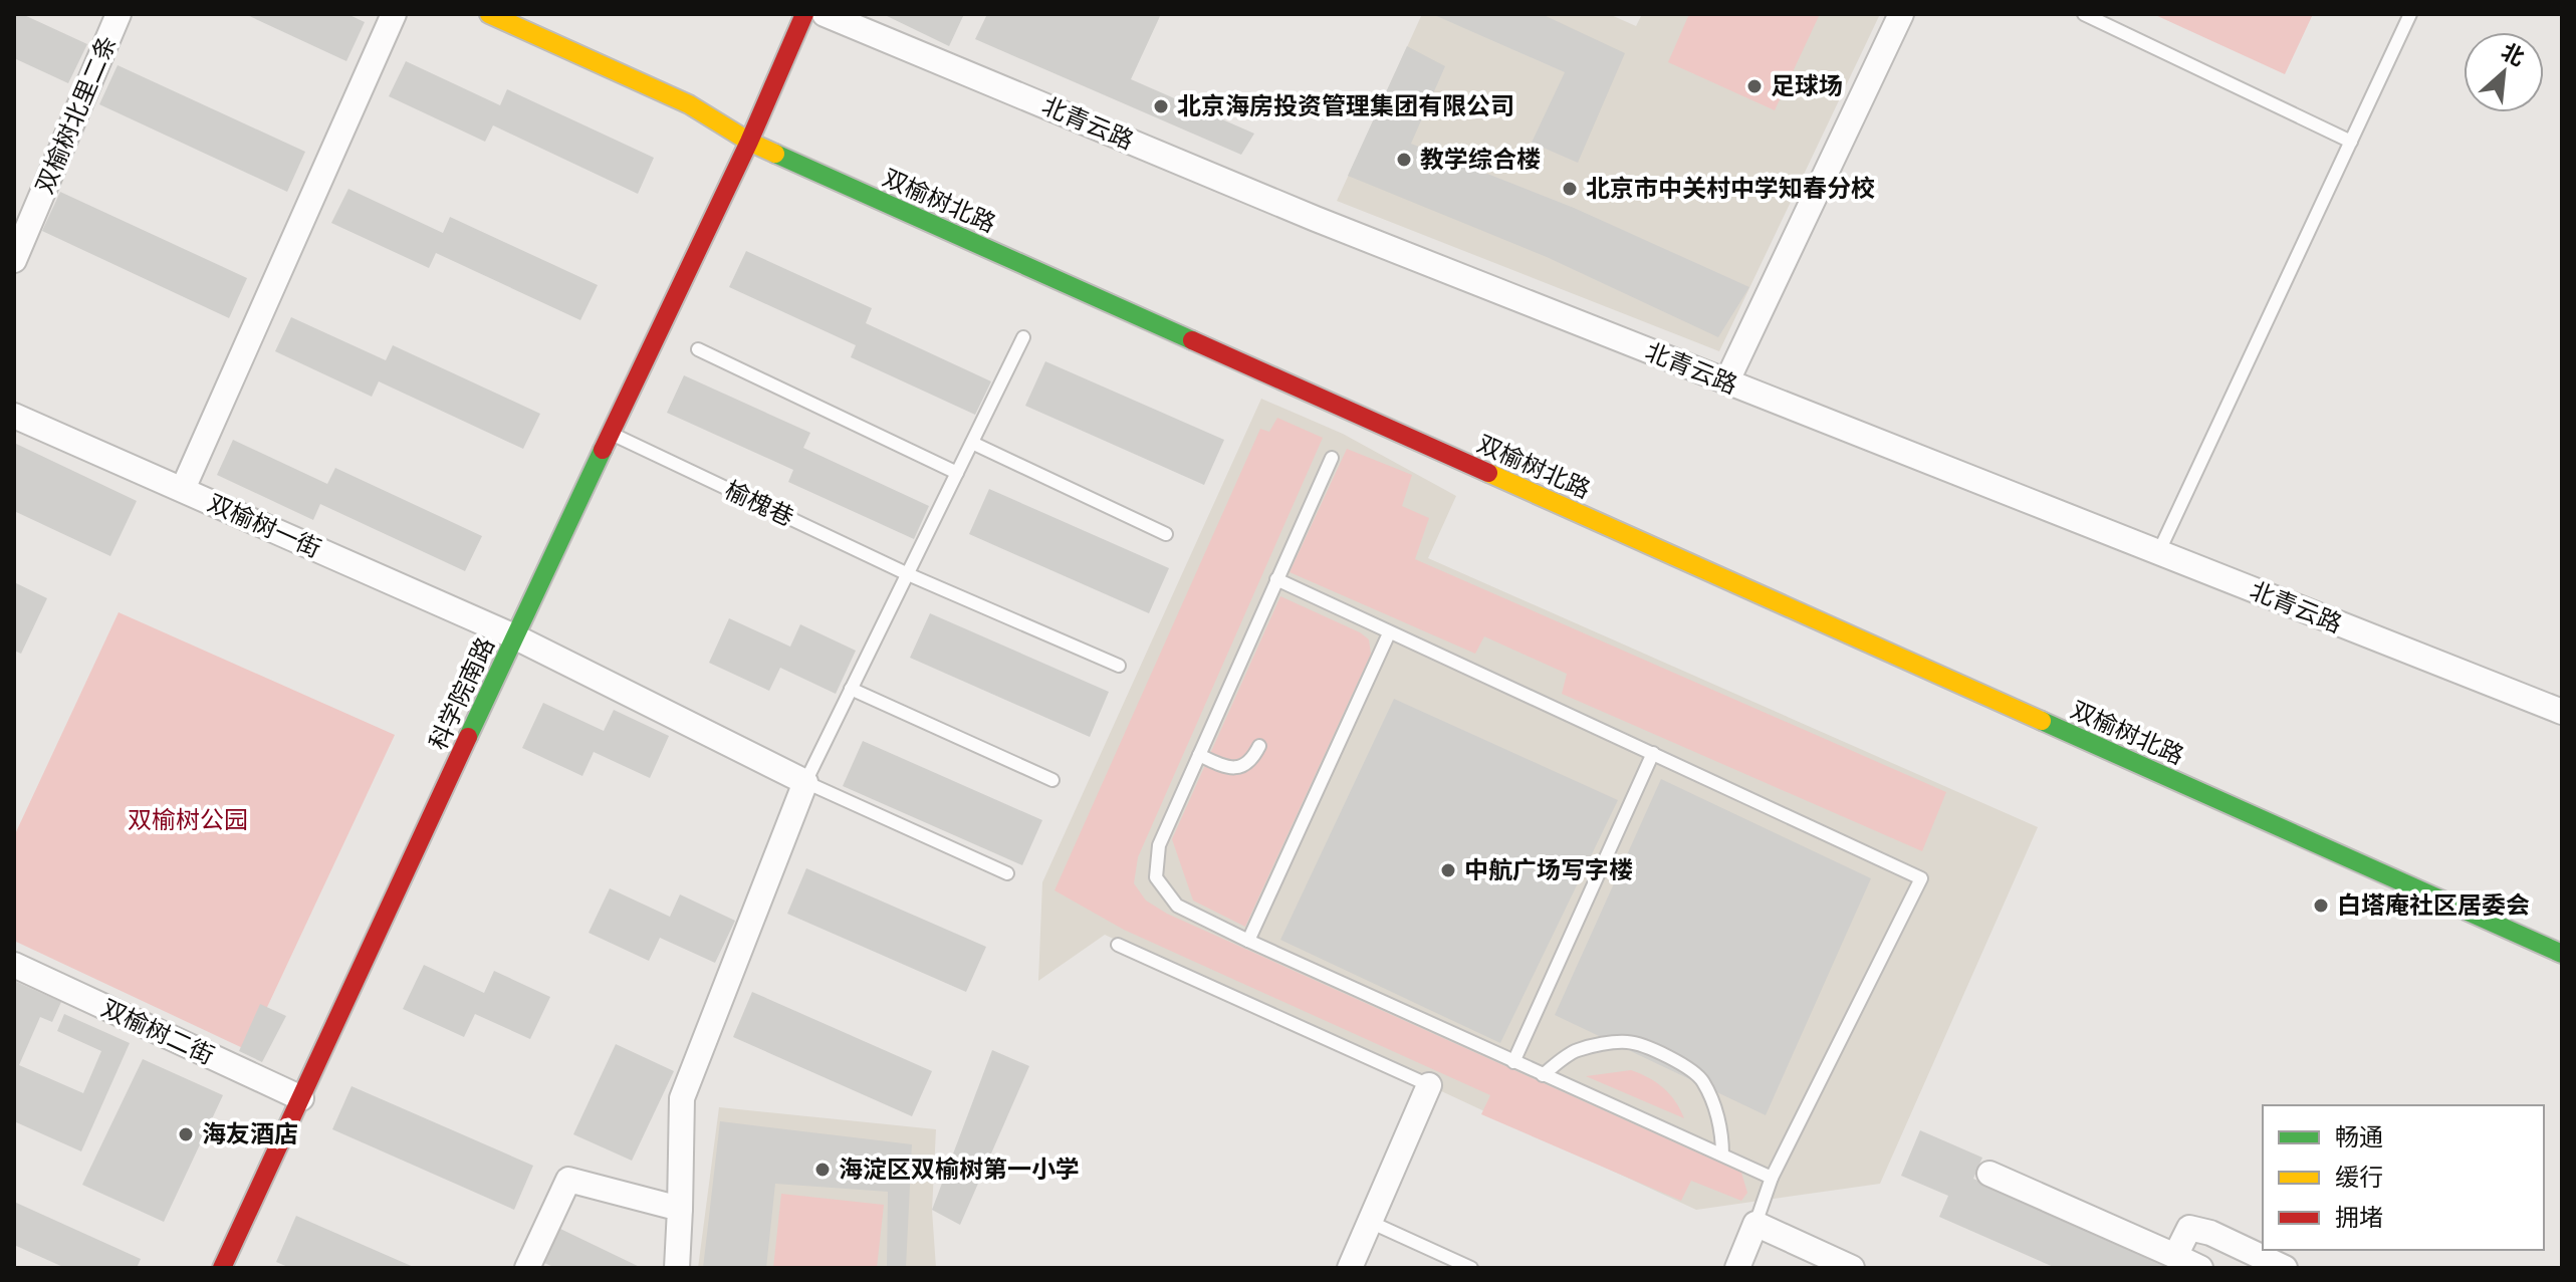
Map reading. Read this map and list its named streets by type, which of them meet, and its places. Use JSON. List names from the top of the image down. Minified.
{"streets":{"street":["双榆树北里二条","北青云路","双榆树北路","双榆树一街","科学院南路","双榆树二街"],"lane":["榆槐巷"]},"crossings":[["双榆树北路","科学院南路"],["榆槐巷","科学院南路"],["双榆树一街","科学院南路"],["科学院南路","双榆树二街"]],"parks":["双榆树公园"],"places":["足球场","北京海房投资管理集团有限公司","教学综合楼","北京市中关村中学知春分校","中航广场写字楼","白塔庵社区居委会","海友酒店","海淀区双榆树第一小学"],"legend":["畅通","缓行","拥堵"],"north":"top right"}
